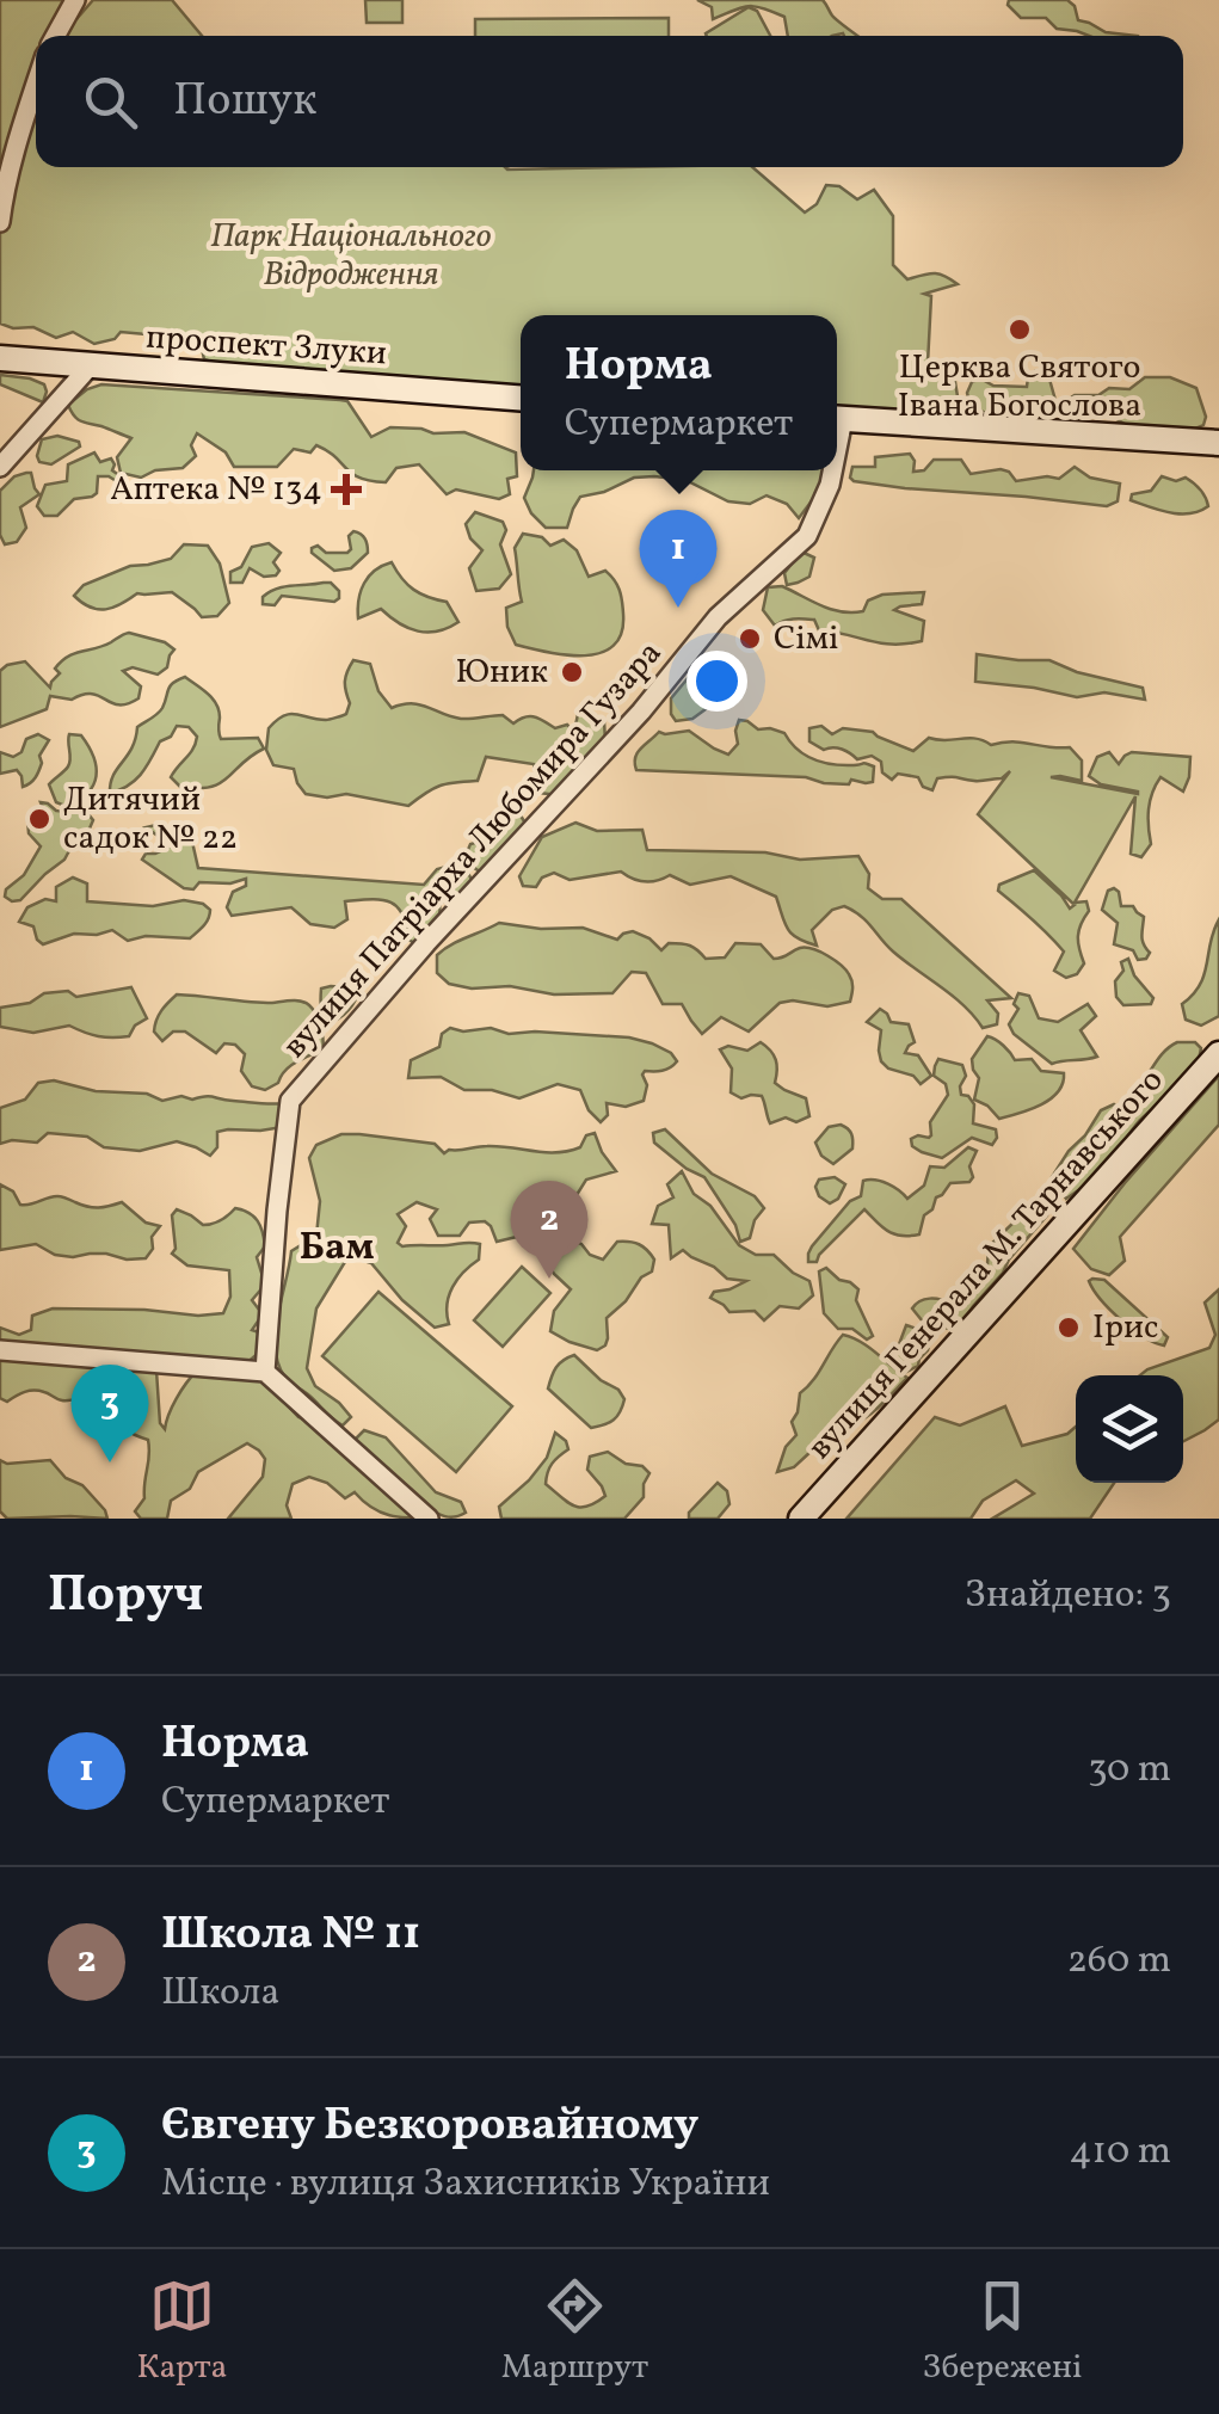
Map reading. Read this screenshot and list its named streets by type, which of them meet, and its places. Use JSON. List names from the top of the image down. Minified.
{"streets":{"main road":["проспект Злуки","вулиця Генерала М. Тарнавського"],"street":["вулиця Патріарха Любомира Гузара"]},"districts":["Бам"],"parks":["Парк Національного Відродження"],"places":{"other":["Церква Святого Івана Богослова","Сімі","Юник","Дитячий садок № 22","Ірис"],"health":["Аптека № 134"]},"page":{"search":"Пошук","popup":["Норма","Супермаркет"],"pins":["1","2","3"],"heading":["Поруч","Знайдено: 3"],"list":[{"mark":"1","name":"Норма","note":"Супермаркет","value":"30 m"},{"mark":"2","name":"Школа № 11","note":"Школа","value":"260 m"},{"mark":"3","name":"Євгену Безкоровайному","note":"Місце · вулиця Захисників України","value":"410 m"}],"nav":["Карта","Маршрут","Збережені"]}}
